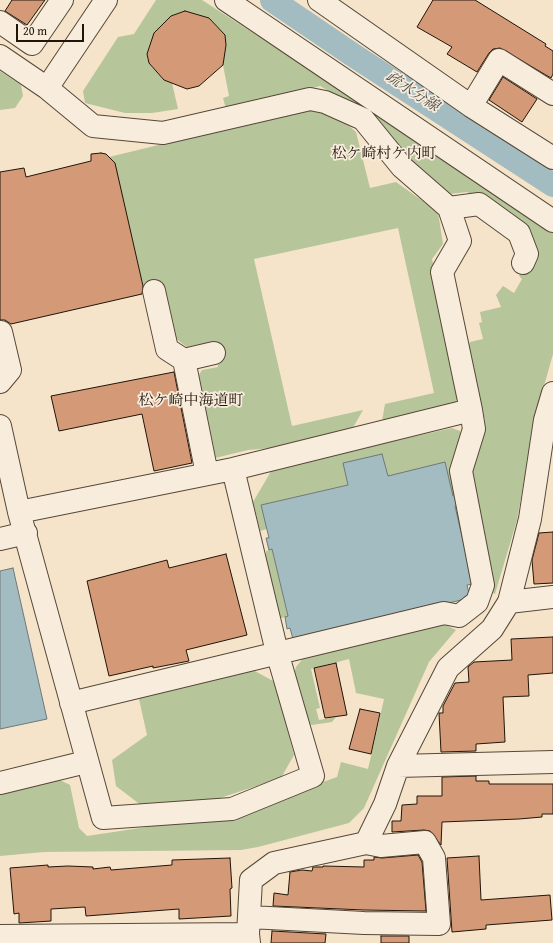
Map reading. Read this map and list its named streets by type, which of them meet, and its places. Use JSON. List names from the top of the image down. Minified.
{"districts":["松ケ崎村ケ内町","松ケ崎中海道町"],"water":["疏水分線"],"scale_bar":"20 m"}
